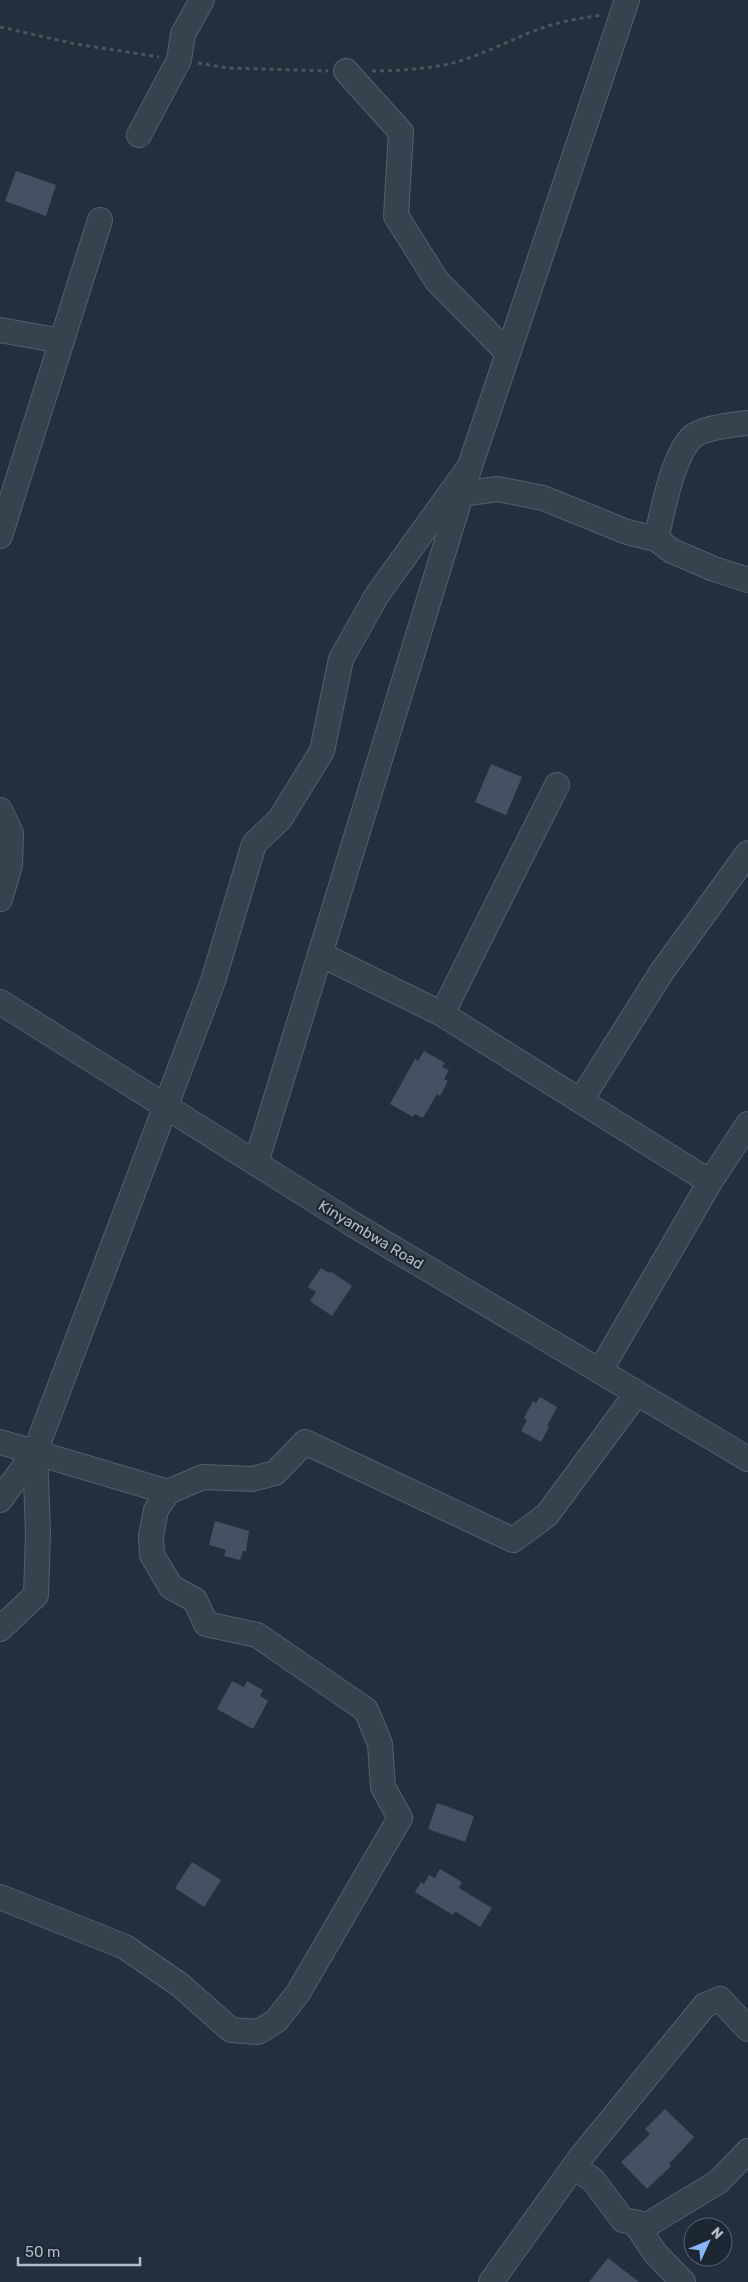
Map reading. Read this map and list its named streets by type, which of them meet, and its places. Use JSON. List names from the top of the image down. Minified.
{"streets":{"street":["Kinyambwa Road"]},"scale_bar":"50 m","north":"top right"}
